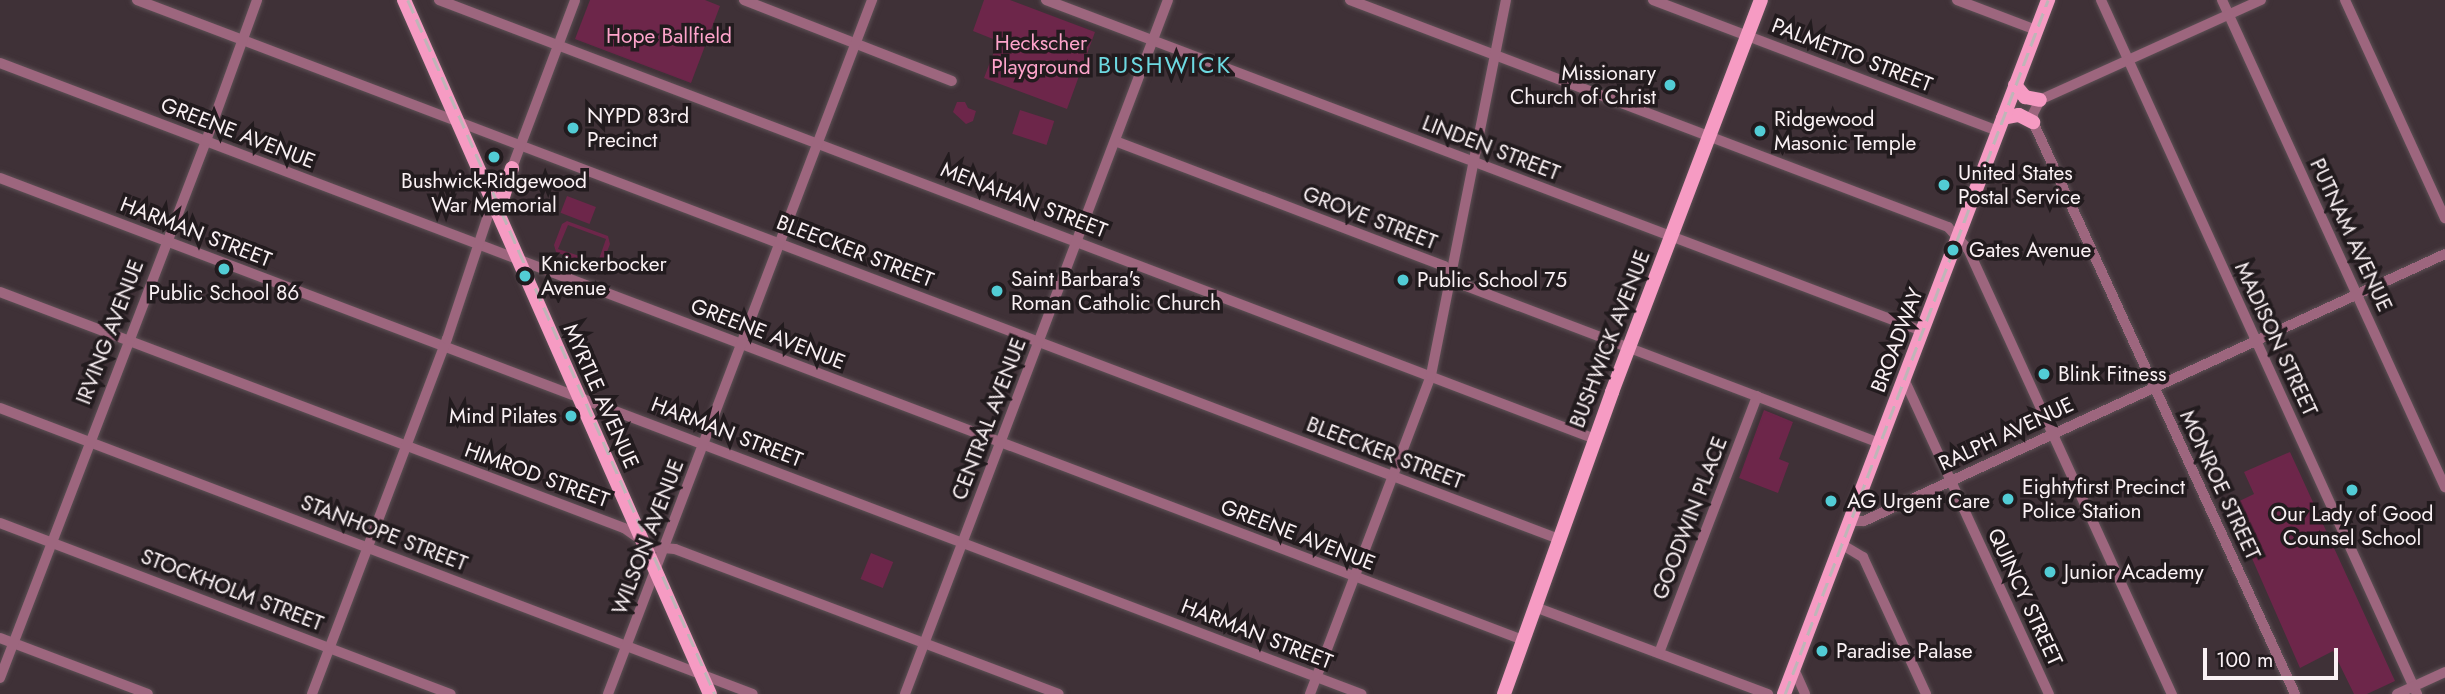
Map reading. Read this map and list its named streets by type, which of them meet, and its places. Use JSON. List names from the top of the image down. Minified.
{"streets":{"main road":["BUSHWICK AVENUE","BROADWAY","MYRTLE AVENUE"],"street":["PALMETTO STREET","GREENE AVENUE","LINDEN STREET","MENAHAN STREET","GROVE STREET","HARMAN STREET","PUTNAM AVENUE","BLEECKER STREET","IRVING AVENUE","MADISON STREET","CENTRAL AVENUE","RALPH AVENUE","HIMROD STREET","MONROE STREET","GOODWIN PLACE","STANHOPE STREET","WILSON AVENUE","STOCKHOLM STREET","QUINCY STREET"]},"crossings":[["PALMETTO STREET","BUSHWICK AVENUE"],["PALMETTO STREET","BROADWAY"],["GREENE AVENUE","IRVING AVENUE"],["GREENE AVENUE","BUSHWICK AVENUE"],["GREENE AVENUE","MYRTLE AVENUE"],["GREENE AVENUE","CENTRAL AVENUE"],["GREENE AVENUE","WILSON AVENUE"],["LINDEN STREET","BUSHWICK AVENUE"],["LINDEN STREET","BROADWAY"],["LINDEN STREET","CENTRAL AVENUE"],["MENAHAN STREET","BUSHWICK AVENUE"],["MENAHAN STREET","CENTRAL AVENUE"],["MENAHAN STREET","WILSON AVENUE"],["GROVE STREET","BUSHWICK AVENUE"],["GROVE STREET","BROADWAY"],["GROVE STREET","CENTRAL AVENUE"],["GROVE STREET","GOODWIN PLACE"],["HARMAN STREET","IRVING AVENUE"],["HARMAN STREET","MYRTLE AVENUE"],["HARMAN STREET","CENTRAL AVENUE"],["HARMAN STREET","WILSON AVENUE"],["PUTNAM AVENUE","RALPH AVENUE"],["BLEECKER STREET","IRVING AVENUE"],["BLEECKER STREET","BUSHWICK AVENUE"],["BLEECKER STREET","MYRTLE AVENUE"],["BLEECKER STREET","CENTRAL AVENUE"],["BLEECKER STREET","WILSON AVENUE"],["IRVING AVENUE","HIMROD STREET"],["IRVING AVENUE","STANHOPE STREET"],["IRVING AVENUE","STOCKHOLM STREET"],["MADISON STREET","RALPH AVENUE"],["BROADWAY","RALPH AVENUE"],["BROADWAY","QUINCY STREET"],["MYRTLE AVENUE","HIMROD STREET"],["MYRTLE AVENUE","STANHOPE STREET"],["MYRTLE AVENUE","WILSON AVENUE"],["CENTRAL AVENUE","HIMROD STREET"],["RALPH AVENUE","MONROE STREET"],["RALPH AVENUE","QUINCY STREET"],["HIMROD STREET","WILSON AVENUE"],["STANHOPE STREET","WILSON AVENUE"]],"districts":["BUSHWICK"],"parks":["Hope Ballfield","Heckscher Playground"],"places":["Missionary Church of Christ","NYPD 83rd Precinct","Ridgewood Masonic Temple","Bushwick-Ridgewood War Memorial","United States Postal Service","Gates Avenue","Public School 86","Knickerbocker Avenue","Public School 75","Saint Barbara's Roman Catholic Church","Blink Fitness","Mind Pilates","Our Lady of Good Counsel School","Eightyfirst Precinct Police Station","AG Urgent Care","Junior Academy","Paradise Palase"],"scale_bar":"100 m"}
